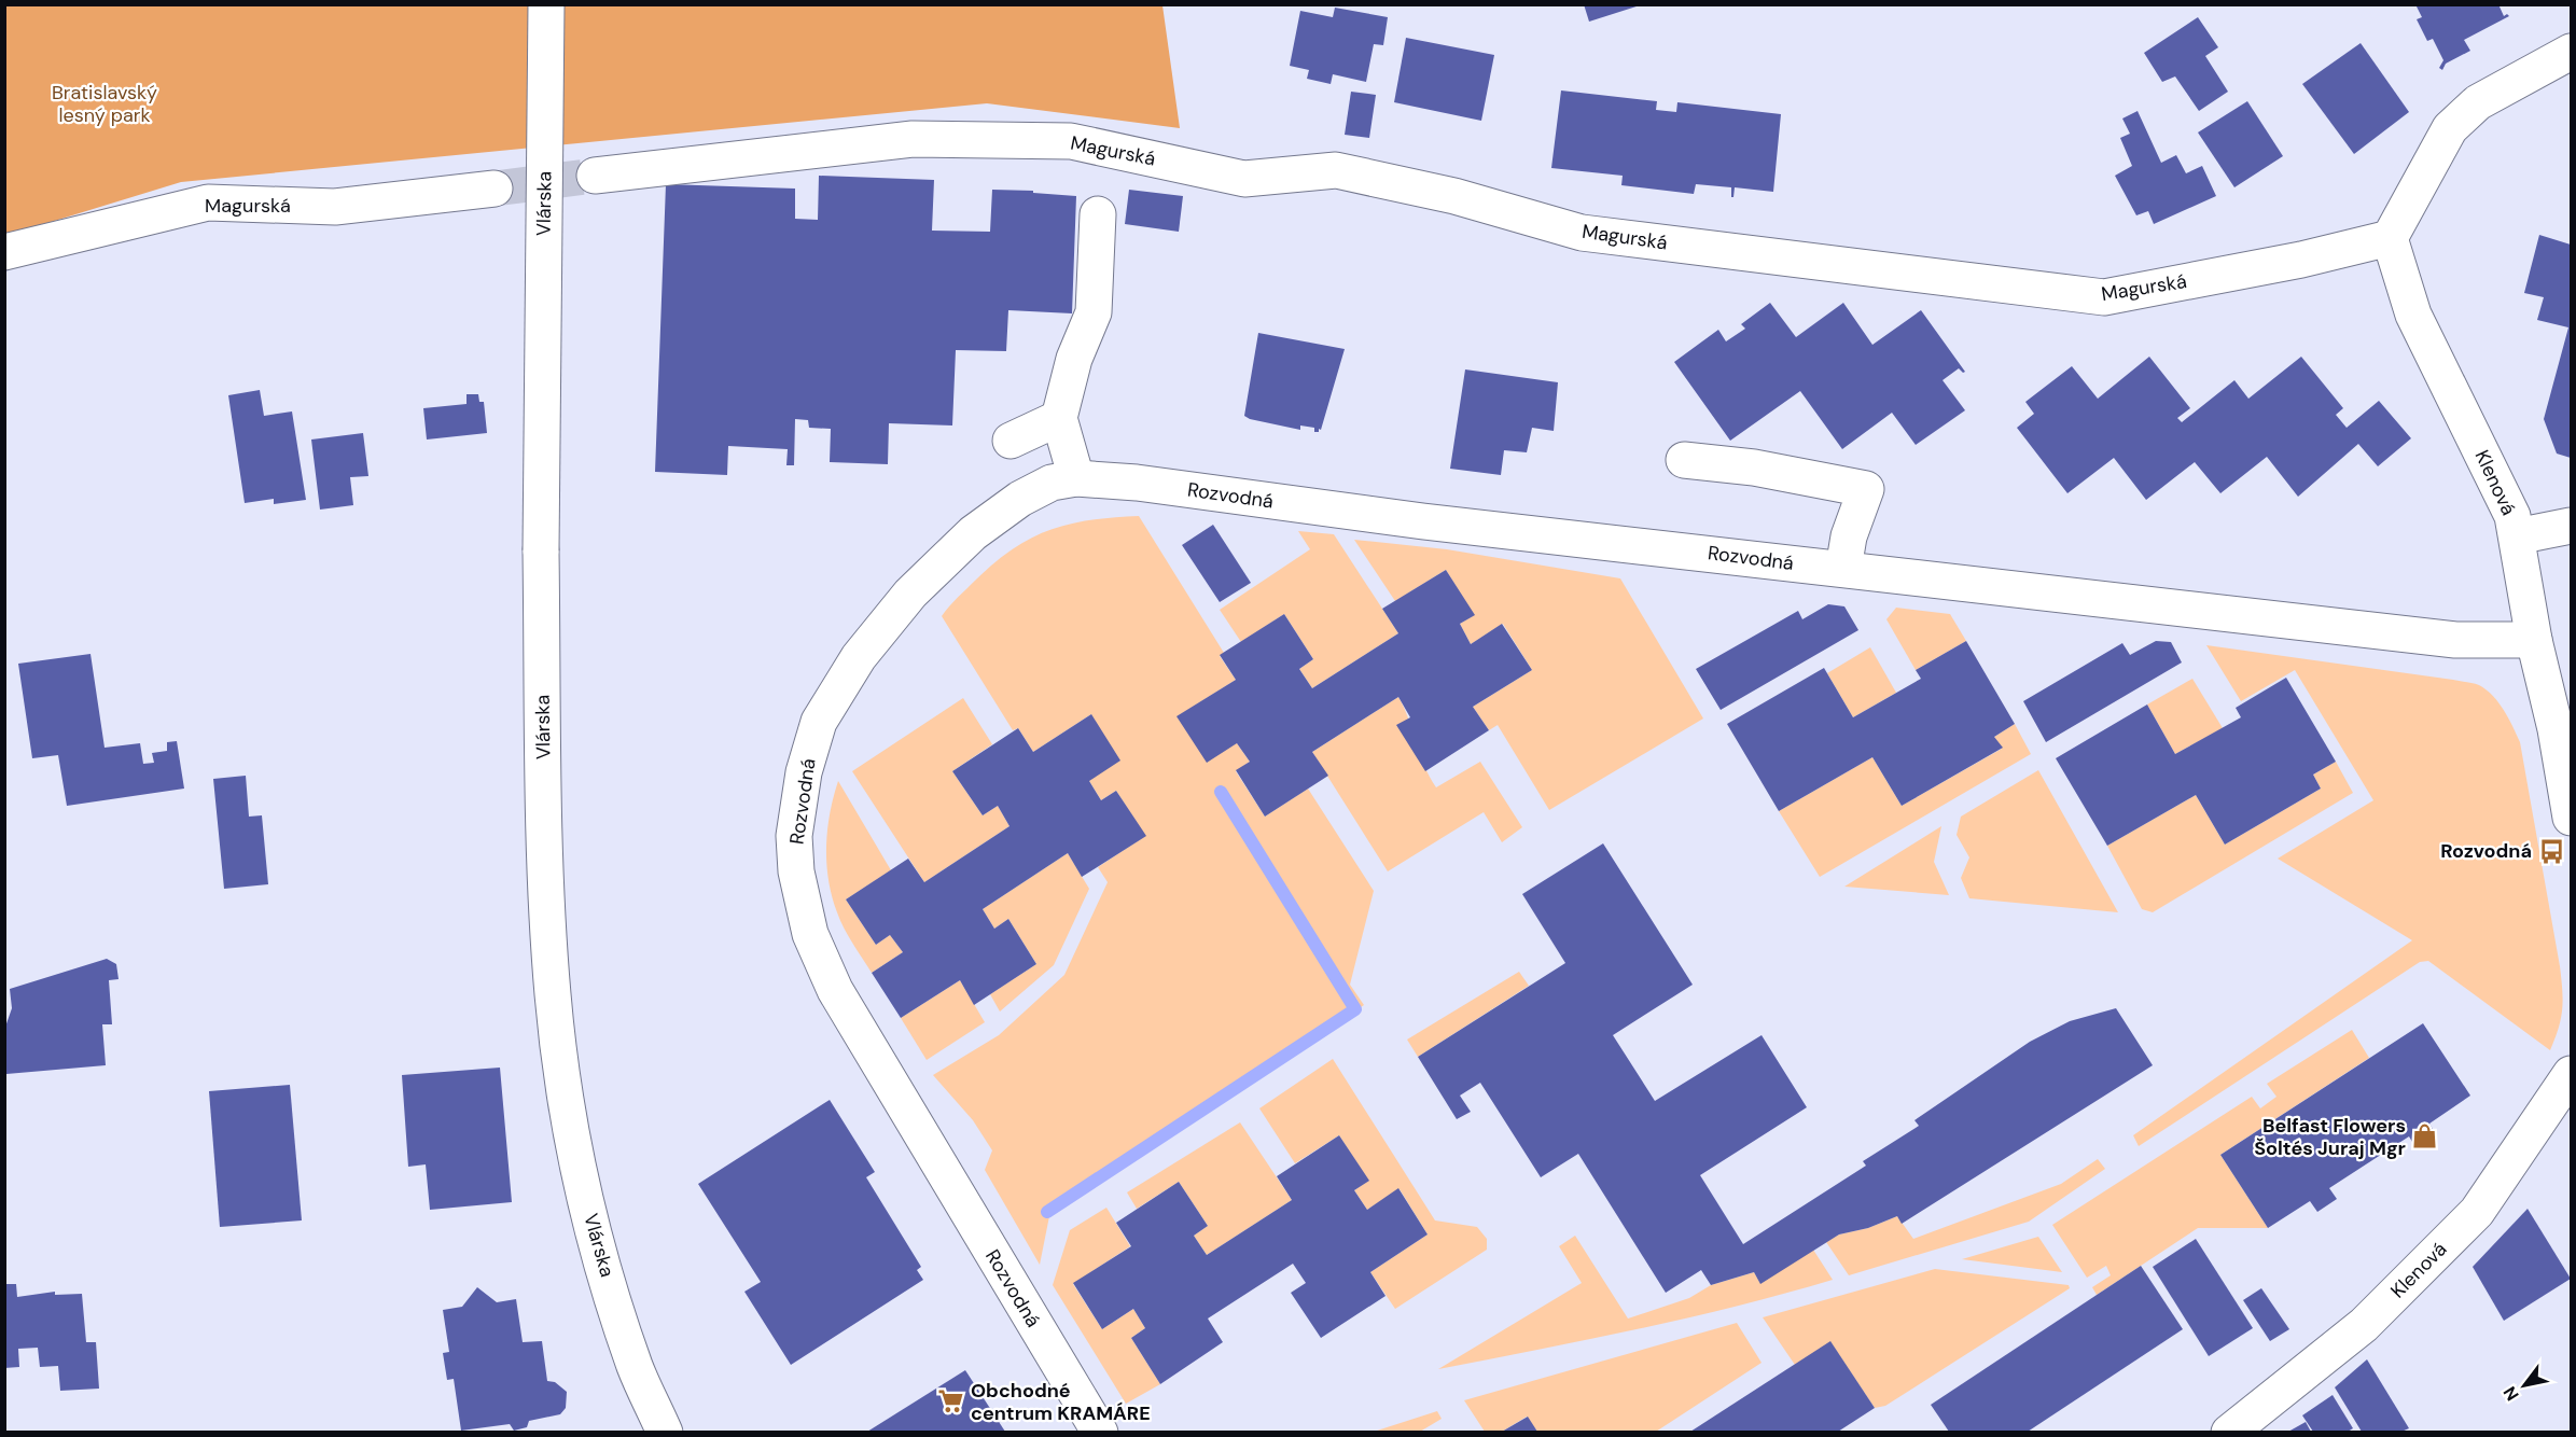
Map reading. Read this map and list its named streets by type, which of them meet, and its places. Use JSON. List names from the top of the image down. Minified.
{"streets":{"street":["Magurská","Vlárska","Klenová","Rozvodná"]},"crossings":[["Magurská","Klenová"],["Klenová","Rozvodná"]],"parks":["Bratislavský lesný park"],"places":{"bus stop":["Rozvodná"],"shop":["Belfast Flowers Šoltés Juraj Mgr"],"supermarket":["Obchodné centrum KRAMÁRE"]},"north":"bottom left"}
